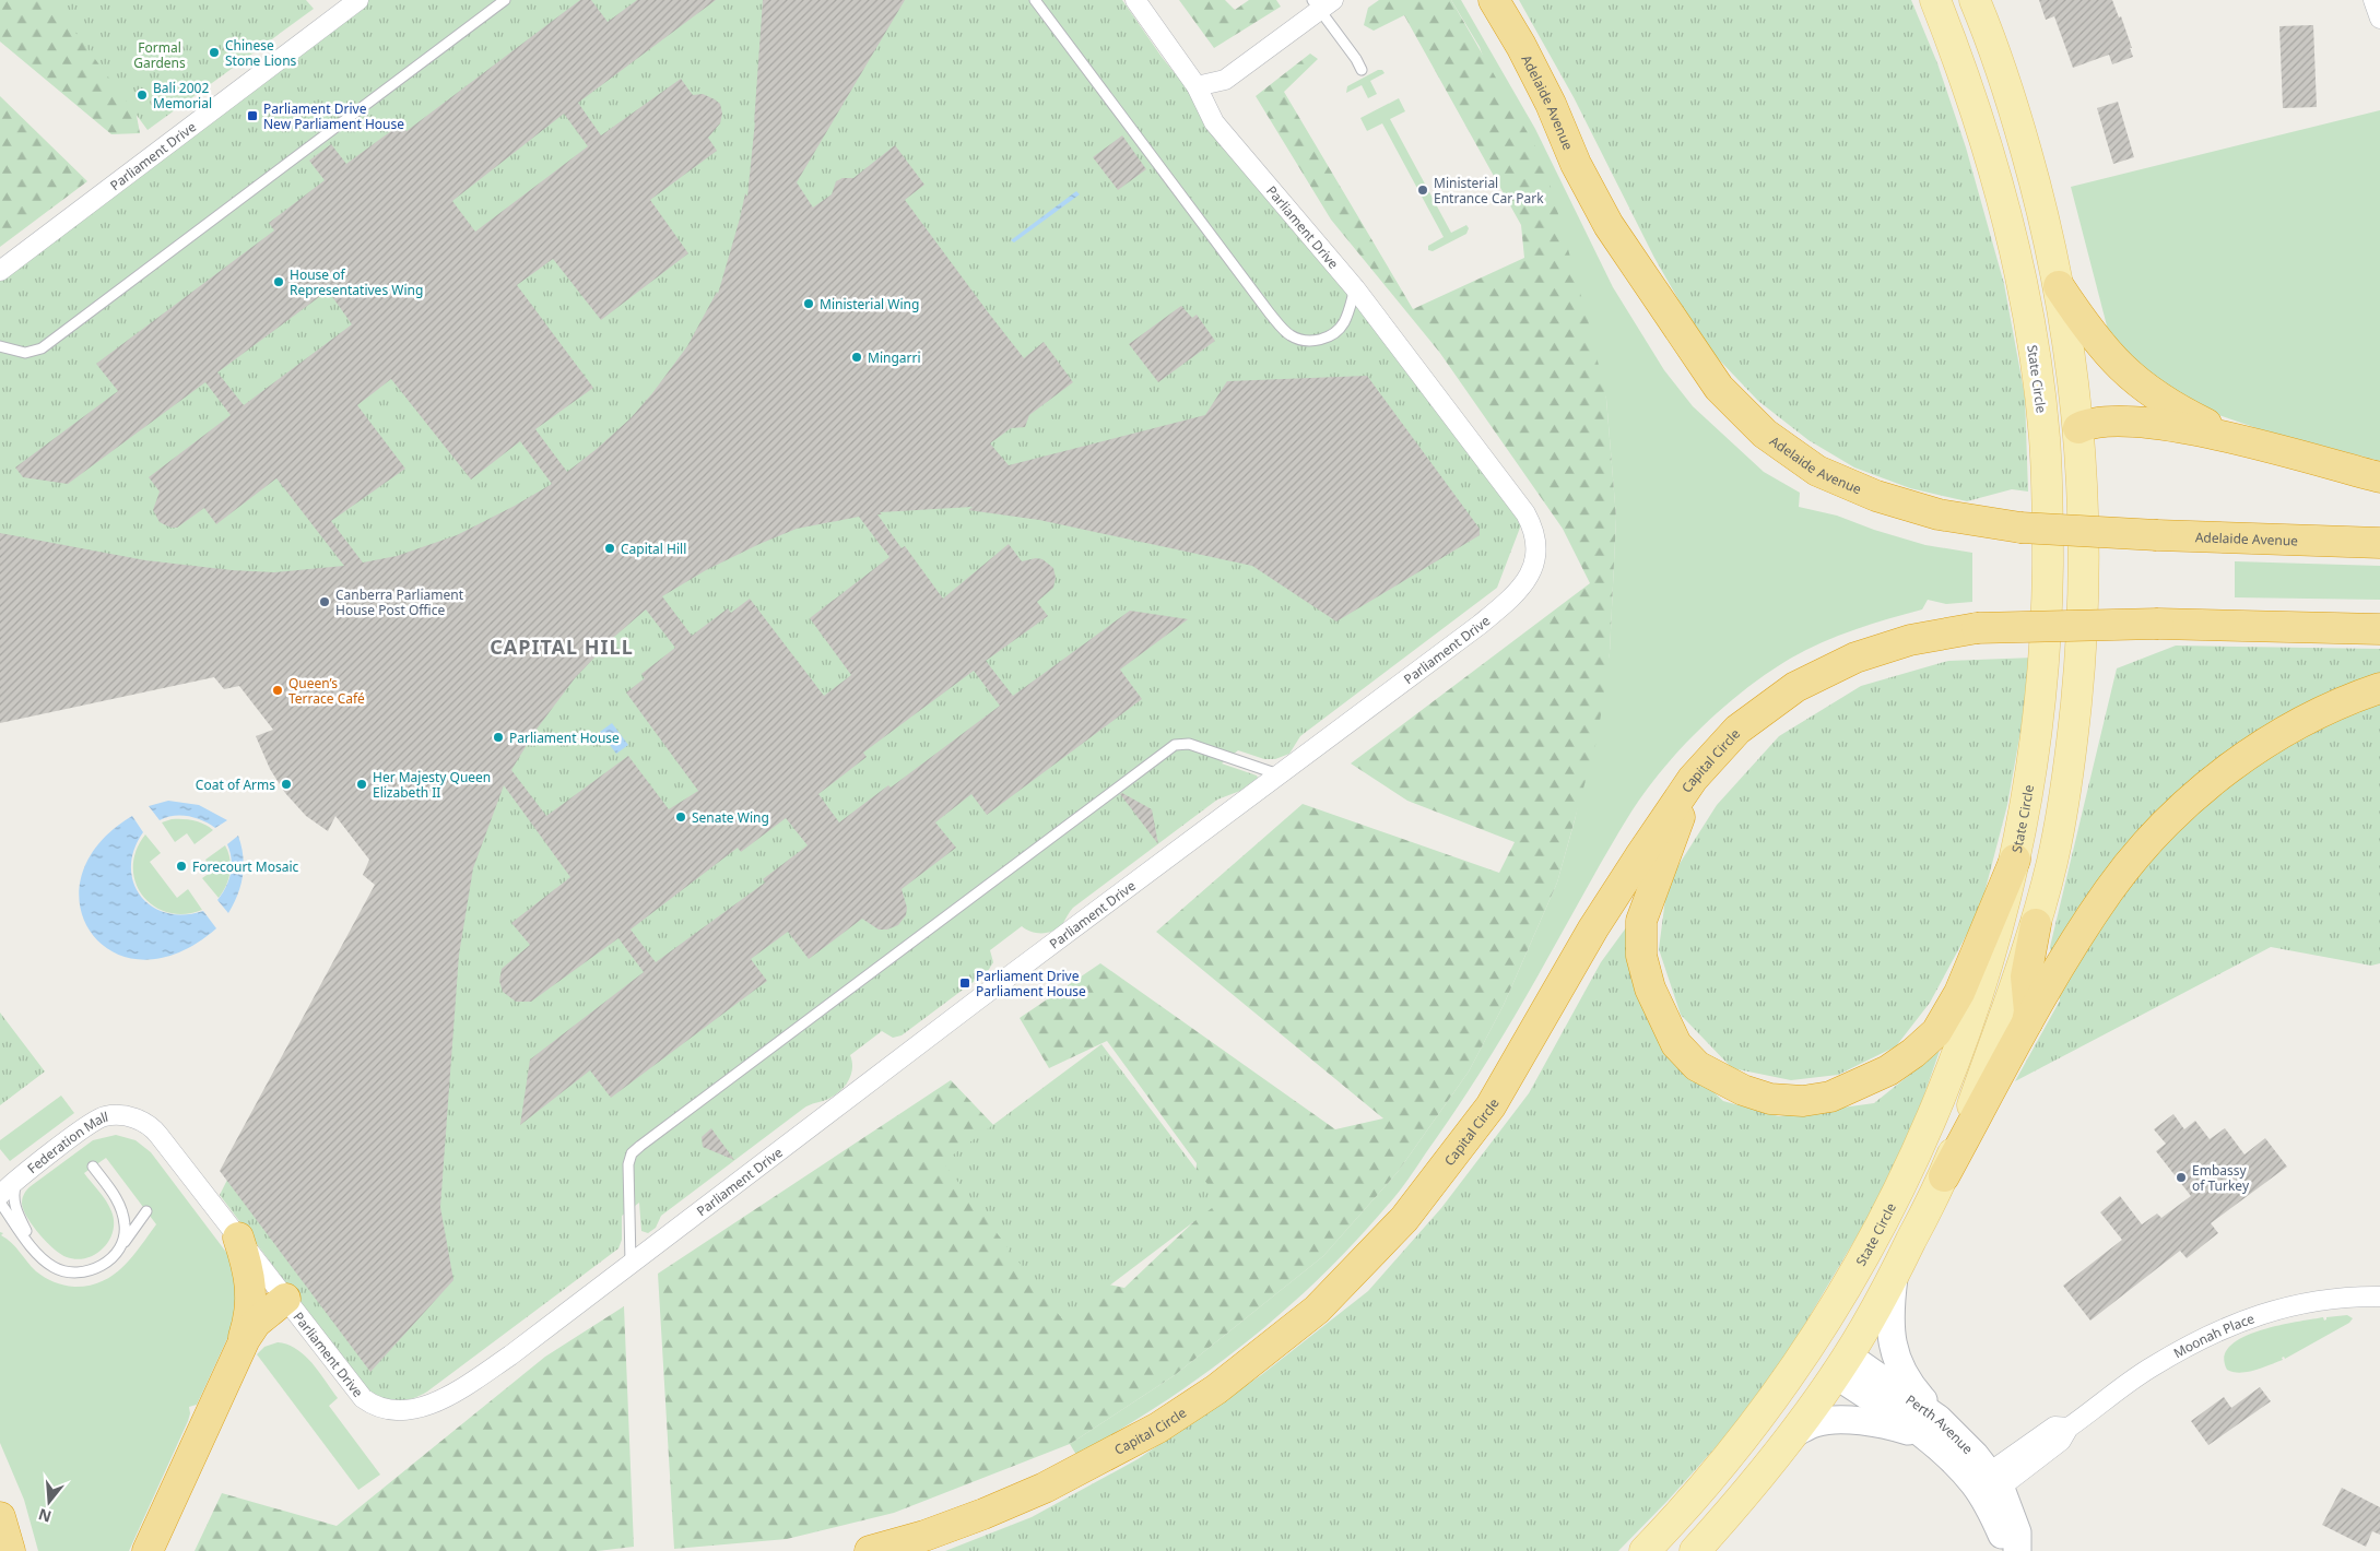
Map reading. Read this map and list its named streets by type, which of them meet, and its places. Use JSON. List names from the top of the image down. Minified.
{"streets":{"highway":["Adelaide Avenue","Capital Circle"],"main road":["State Circle","Perth Avenue"],"street":["Parliament Drive","Federation Mall","Moonah Place"]},"crossings":[["Parliament Drive","Federation Mall"],["State Circle","Perth Avenue"],["Moonah Place","Perth Avenue"]],"districts":["CAPITAL HILL"],"parks":["Formal Gardens"],"places":{"other":["Chinese Stone Lions","Bali 2002 Memorial","Ministerial Entrance Car Park","House of Representatives Wing","Ministerial Wing","Mingarri","Capital Hill","Canberra Parliament House Post Office","Queen’s Terrace Café","Parliament House","Coat of Arms","Her Majesty Queen Elizabeth II","Senate Wing","Forecourt Mosaic","Embassy of Turkey"],"transit":["Parliament Drive New Parliament House","Parliament Drive Parliament House"]},"north":"bottom"}
